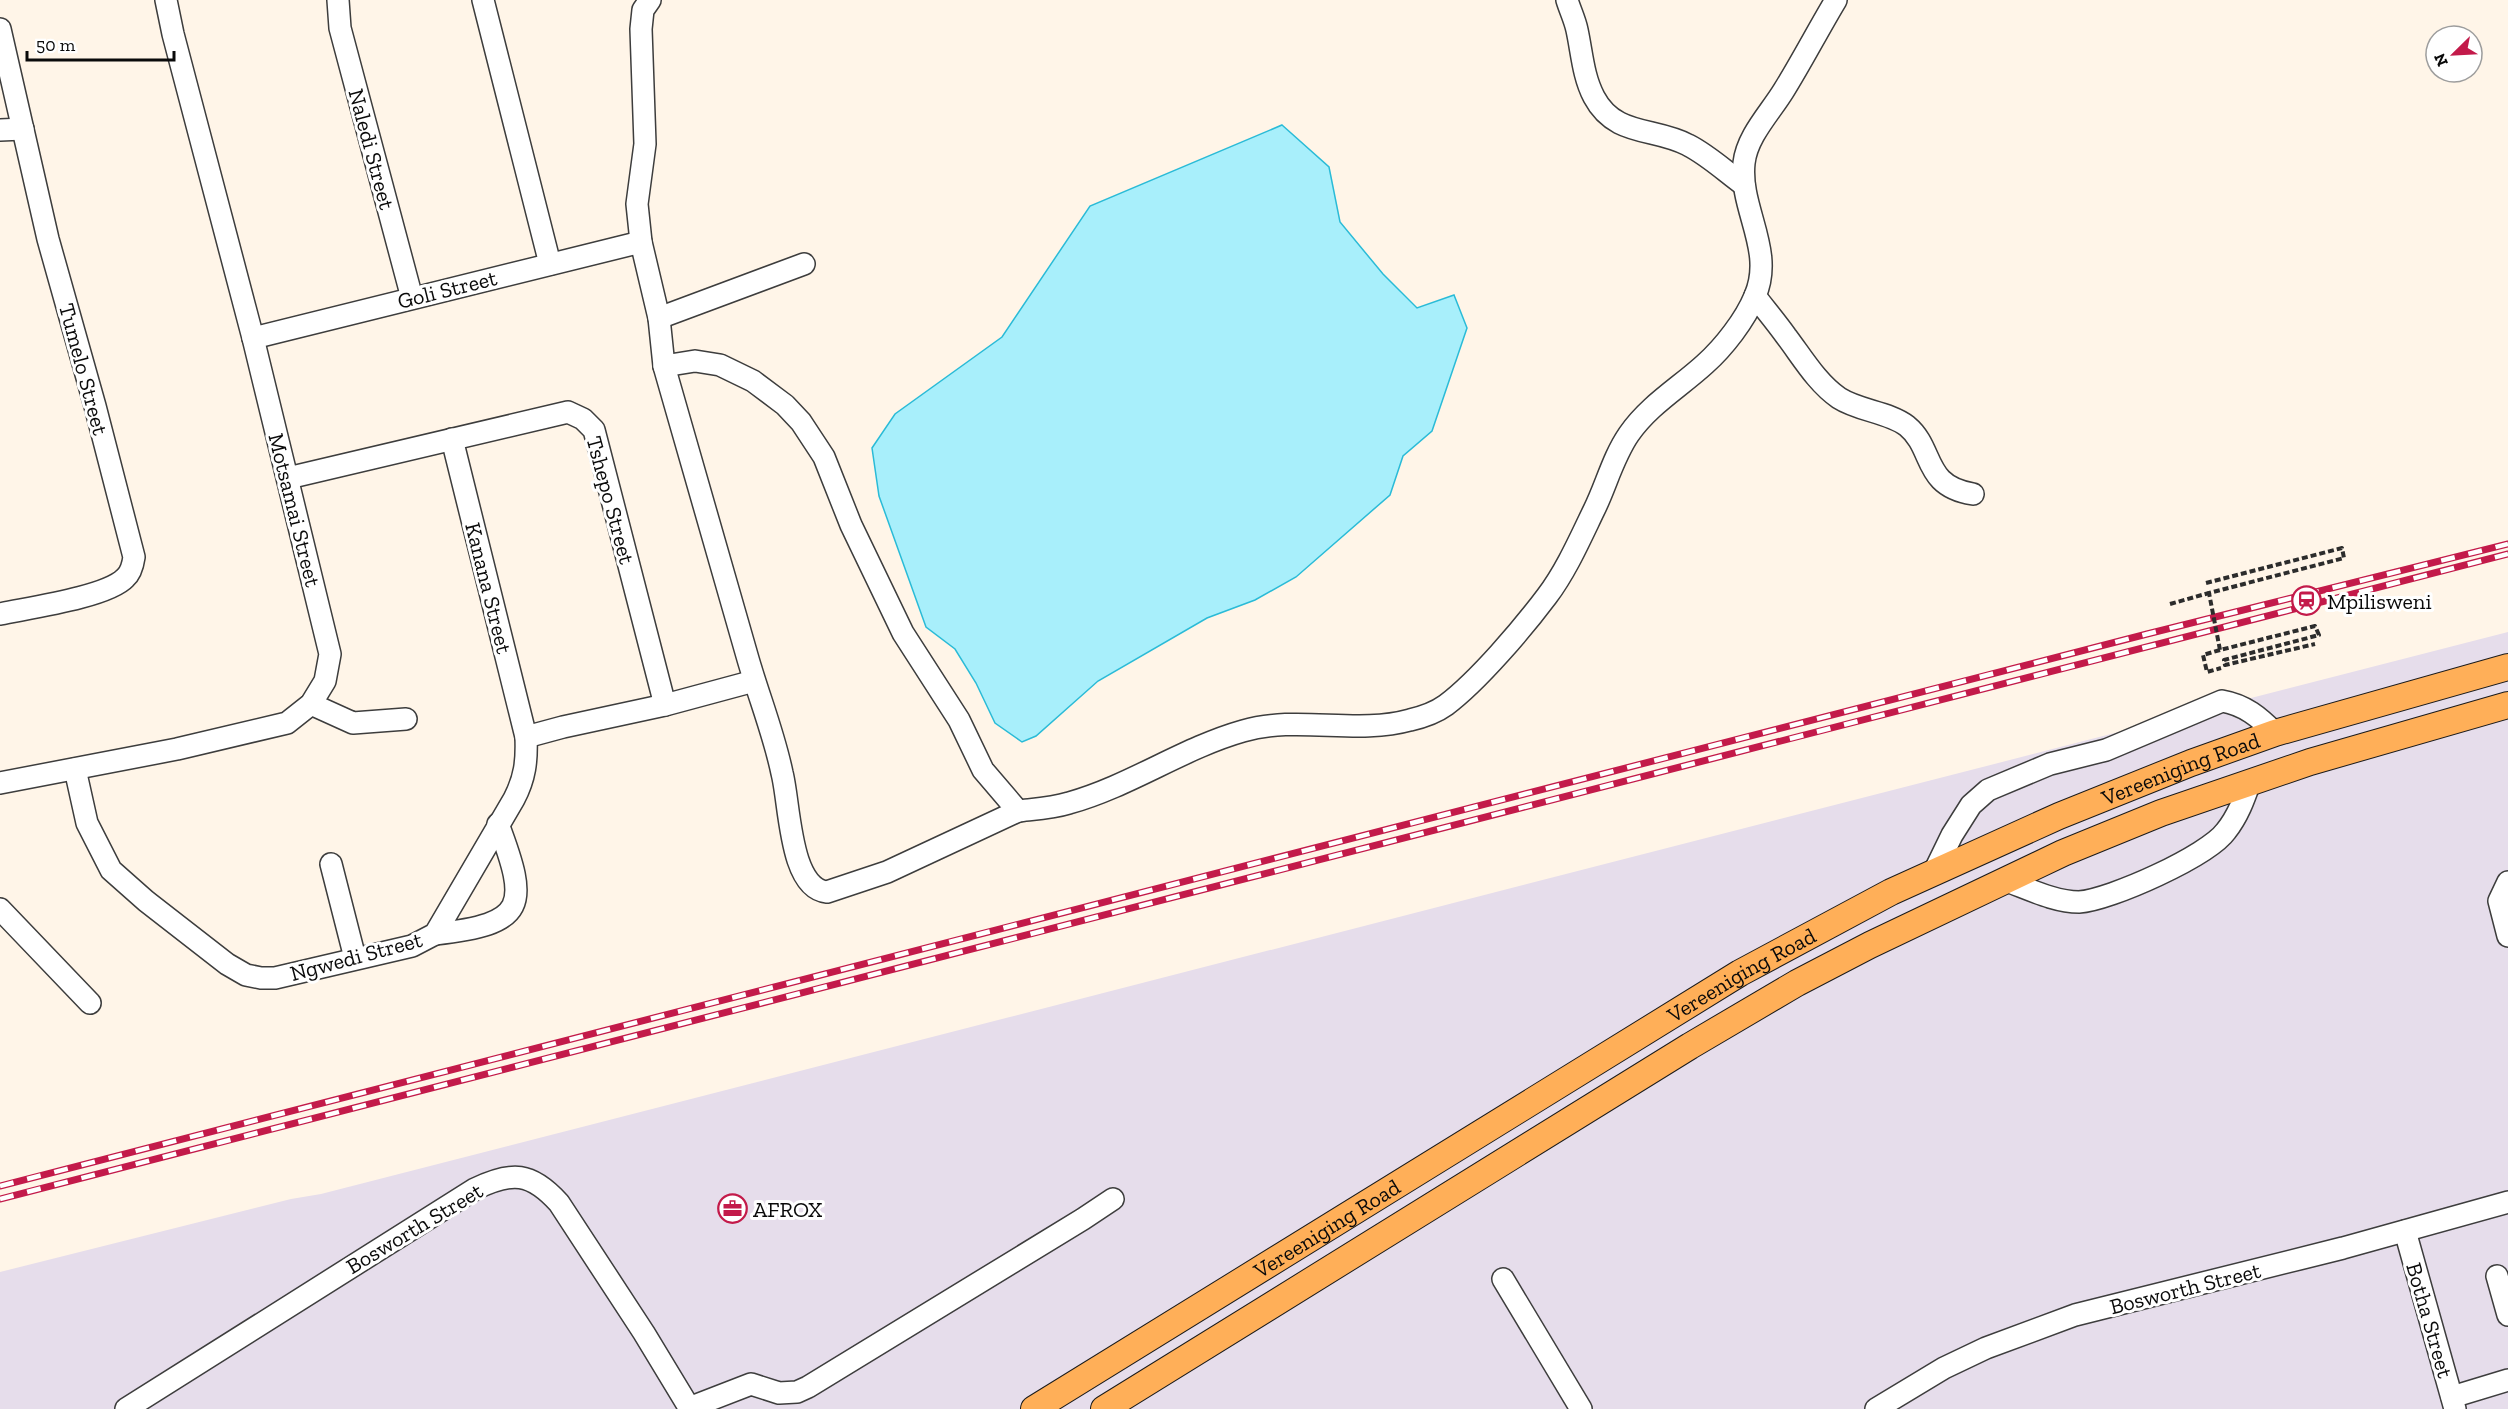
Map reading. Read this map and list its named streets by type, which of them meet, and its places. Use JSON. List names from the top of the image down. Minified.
{"streets":{"main road":["Vereeniging Road"],"street":["Naledi Street","Goli Street","Tumelo Street","Tshepo Street","Motsamai Street","Kanana Street","Ngwedi Street","Bosworth Street","Botha Street"]},"crossings":[["Naledi Street","Goli Street"],["Goli Street","Motsamai Street"],["Tshepo Street","Motsamai Street"],["Tshepo Street","Kanana Street"],["Motsamai Street","Ngwedi Street"],["Kanana Street","Ngwedi Street"],["Bosworth Street","Botha Street"]],"places":{"station":["Mpilisweni"],"office":["AFROX"]},"scale_bar":"50 m","north":"bottom left"}
